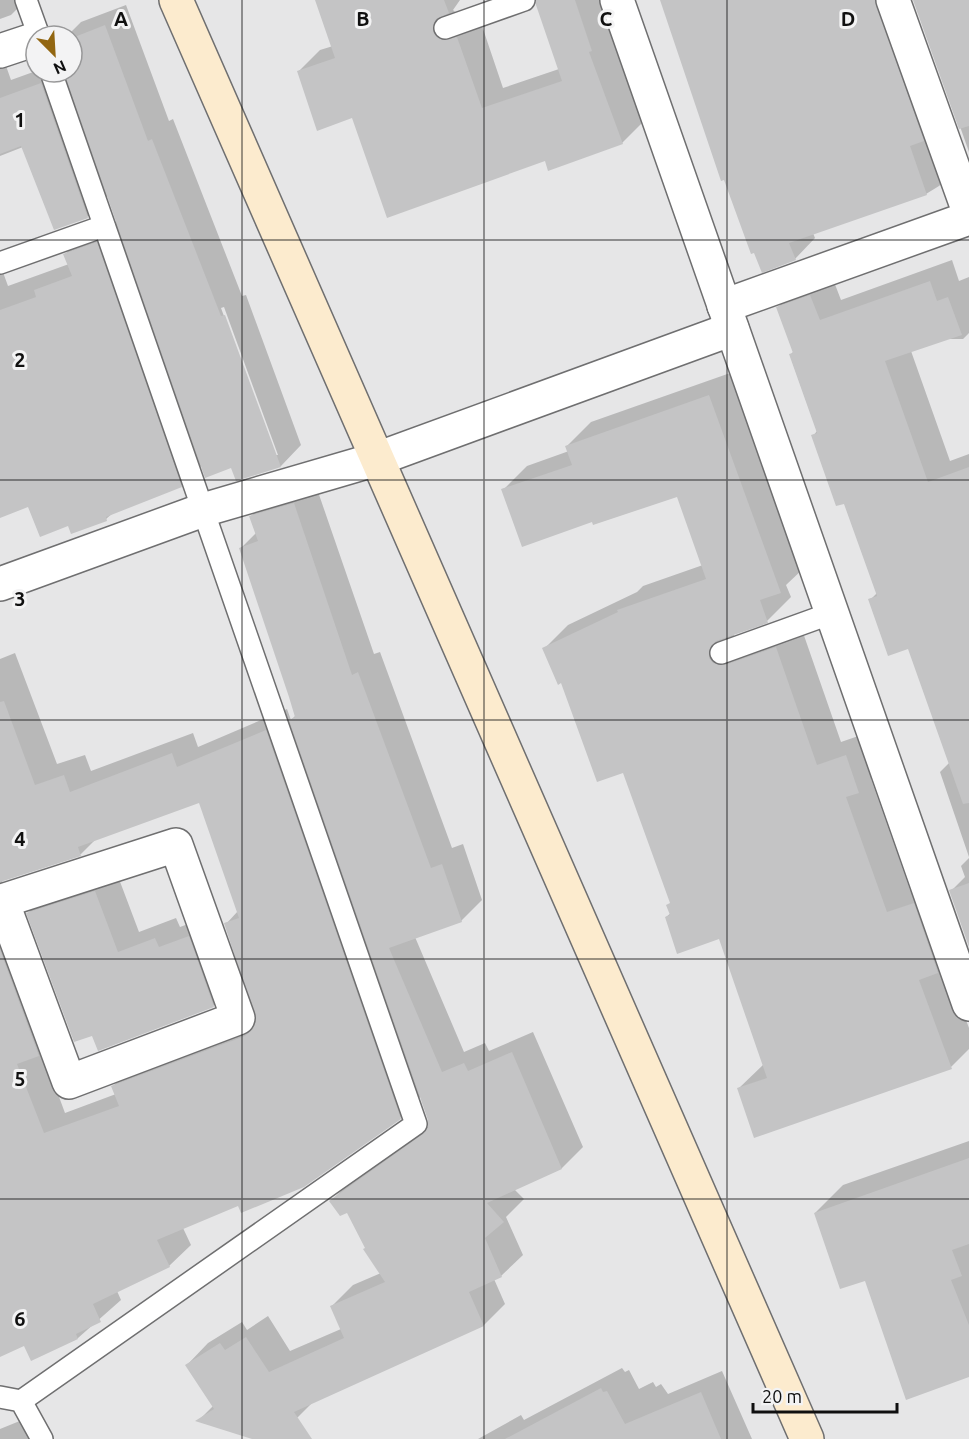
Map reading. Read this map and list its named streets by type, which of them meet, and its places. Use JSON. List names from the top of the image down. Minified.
{"scale_bar":"20 m","north":"bottom right","grid":{"columns":["A","B","C","D"],"rows":["1","2","3","4","5","6"]}}
